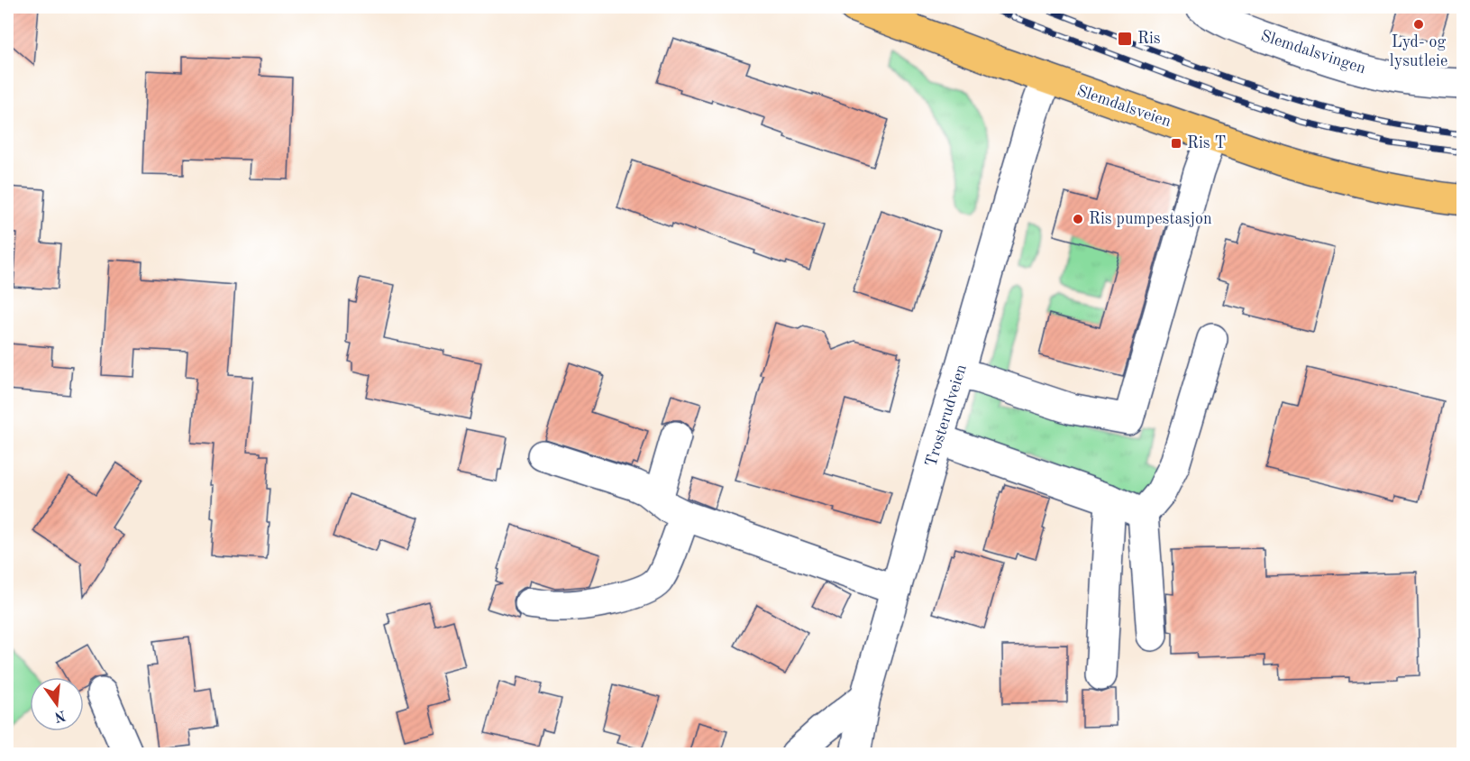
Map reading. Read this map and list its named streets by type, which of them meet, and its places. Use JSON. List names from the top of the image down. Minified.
{"streets":{"main road":["Slemdalsveien"],"street":["Slemdalsvingen","Trosterudveien"]},"crossings":[["Slemdalsveien","Trosterudveien"]],"places":{"other":["Lyd- og lysutleie","Ris pumpestasjon"],"transit":["Ris","Ris T"]},"north":"bottom"}
